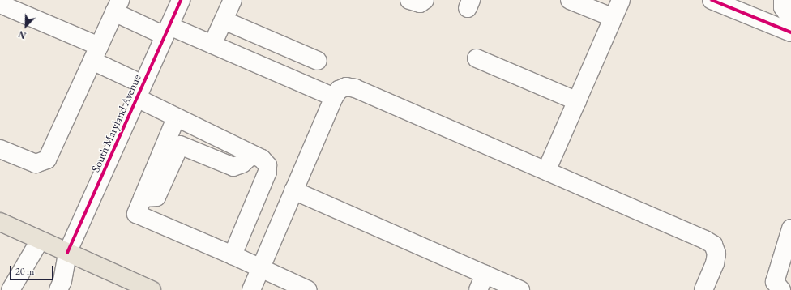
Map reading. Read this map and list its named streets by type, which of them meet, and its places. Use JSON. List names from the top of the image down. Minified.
{"streets":{"street":["South Maryland Avenue"]},"scale_bar":"20 m","north":"bottom left"}
